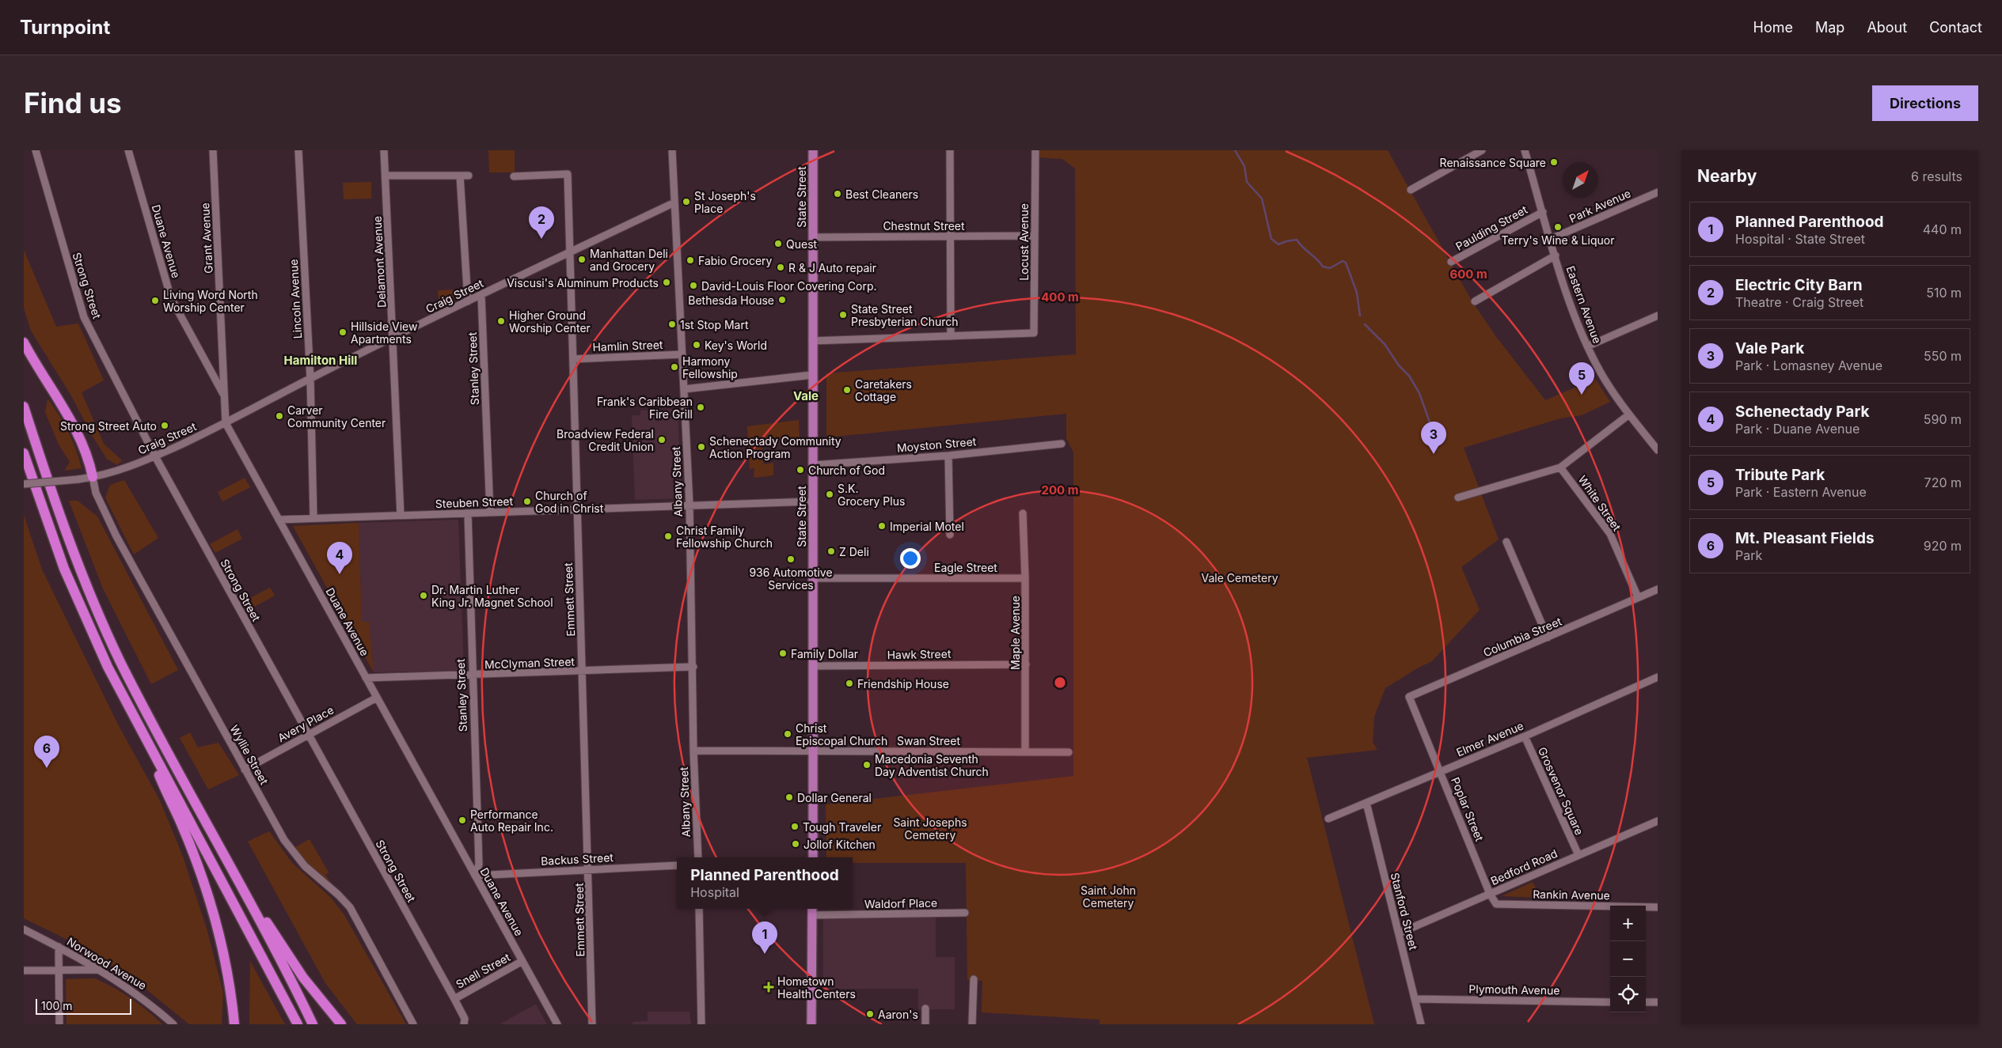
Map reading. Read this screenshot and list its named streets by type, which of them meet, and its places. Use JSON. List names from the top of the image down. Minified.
{"streets":{"main road":["State Street"],"street":["Park Avenue","Chestnut Street","Paulding Street","Grant Avenue","Duane Avenue","Locust Avenue","Delamont Avenue","Strong Street","Craig Street","Lincoln Avenue","Eastern Avenue","Hamlin Street","Stanley Street","Moyston Street","Albany Street","Steuben Street","White Street","Eagle Street","Emmett Street","Maple Avenue","Columbia Street","Hawk Street","McClyman Street","Avery Place","Elmer Avenue","Swan Street","Wyllie Street","Grosvenor Square","Poplar Street","Backus Street","Bedford Road","Rankin Avenue","Waldorf Place","Stanford Street","Norwood Avenue","Snell Street","Plymouth Avenue"]},"crossings":[["State Street","Chestnut Street"],["State Street","Moyston Street"],["State Street","Steuben Street"],["State Street","Eagle Street"],["State Street","Hawk Street"],["State Street","Swan Street"],["Park Avenue","Eastern Avenue"],["Chestnut Street","Locust Avenue"],["Paulding Street","Eastern Avenue"],["Grant Avenue","Duane Avenue"],["Duane Avenue","Craig Street"],["Duane Avenue","Stanley Street"],["Duane Avenue","Steuben Street"],["Duane Avenue","McClyman Street"],["Duane Avenue","Avery Place"],["Duane Avenue","Backus Street"],["Duane Avenue","Snell Street"],["Delamont Avenue","Craig Street"],["Delamont Avenue","Steuben Street"],["Strong Street","Craig Street"],["Strong Street","Avery Place"],["Strong Street","Snell Street"],["Craig Street","Lincoln Avenue"],["Craig Street","Stanley Street"],["Craig Street","Albany Street"],["Craig Street","Emmett Street"],["Craig Street","Wyllie Street"],["Lincoln Avenue","Steuben Street"],["Hamlin Street","Albany Street"],["Hamlin Street","Emmett Street"],["Stanley Street","Steuben Street"],["Stanley Street","McClyman Street"],["Stanley Street","Backus Street"],["Albany Street","Steuben Street"],["Albany Street","McClyman Street"],["Albany Street","Swan Street"],["Steuben Street","Emmett Street"],["White Street","Columbia Street"],["Eagle Street","Maple Avenue"],["Emmett Street","McClyman Street"],["Emmett Street","Backus Street"],["Maple Avenue","Hawk Street"],["Maple Avenue","Swan Street"],["Columbia Street","Poplar Street"],["Avery Place","Wyllie Street"],["Elmer Avenue","Grosvenor Square"],["Elmer Avenue","Poplar Street"],["Elmer Avenue","Stanford Street"],["Grosvenor Square","Bedford Road"],["Poplar Street","Bedford Road"],["Poplar Street","Rankin Avenue"],["Bedford Road","Rankin Avenue"],["Bedford Road","Stanford Street"],["Stanford Street","Plymouth Avenue"]],"districts":["Hamilton Hill","Vale"],"parks":["Vale Cemetery","Saint Josephs Cemetery","Saint John Cemetery"],"places":{"other":["Renaissance Square","Best Cleaners","St Joseph's Place","Terry's Wine & Liquor","Quest","Manhattan Deli and Grocery","Fabio Grocery","R & J Auto repair","Viscusi's Aluminum Products","David-Louis Floor Covering Corp.","Bethesda House","Living Word North Worship Center","State Street Presbyterian Church","Higher Ground Worship Center","1st Stop Mart","Hillside View Apartments","Key's World","Harmony Fellowship","Caretakers Cottage","Frank's Caribbean Fire Grill","Carver Community Center","Strong Street Auto","Broadview Federal Credit Union","Schenectady Community Action Program","Church of God","S.K. Grocery Plus","Church of God in Christ","Imperial Motel","Christ Family Fellowship Church","Z Deli","936 Automotive Services","Dr. Martin Luther King Jr. Magnet School","Family Dollar","Friendship House","Christ Episcopal Church","Macedonia Seventh Day Adventist Church","Dollar General","Performance Auto Repair Inc.","Tough Traveler","Jollof Kitchen","Aaron's"],"health":["Hometown Health Centers"]},"scale_bar":"100 m","north":"top right","page":{"header":"Turnpoint","nav":["Home","Map","About","Contact"],"buttons":"Directions","title":"Find us","heading":["Nearby","6 results"],"list":[{"mark":"1","name":"Planned Parenthood","note":"Hospital · State Street","value":"440 m"},{"mark":"2","name":"Electric City Barn","note":"Theatre · Craig Street","value":"510 m"},{"mark":"3","name":"Vale Park","note":"Park · Lomasney Avenue","value":"550 m"},{"mark":"4","name":"Schenectady Park","note":"Park · Duane Avenue","value":"590 m"},{"mark":"5","name":"Tribute Park","note":"Park · Eastern Avenue","value":"720 m"},{"mark":"6","name":"Mt. Pleasant Fields","note":"Park","value":"920 m"}],"pins":["2","5","3","4","6","1"],"popup":["Planned Parenthood","Hospital"],"map_buttons":["+","−"],"scale":"100 m"},"rings":["600 m","400 m","200 m"]}
